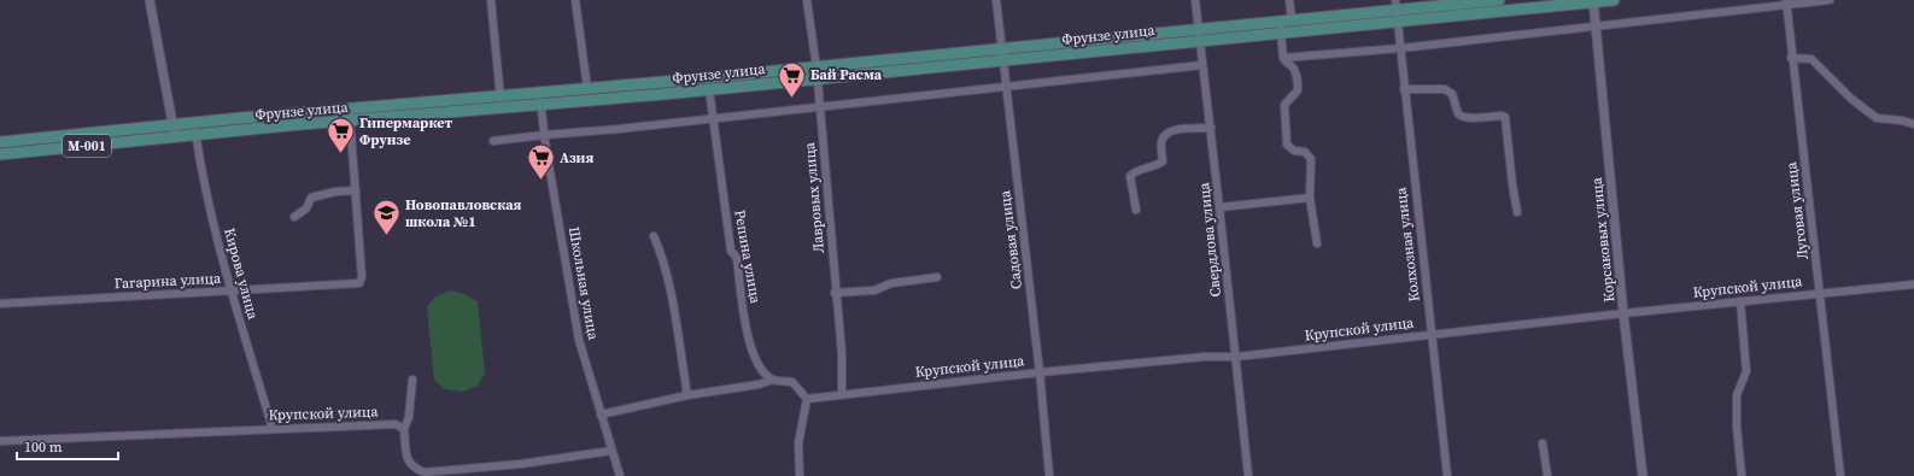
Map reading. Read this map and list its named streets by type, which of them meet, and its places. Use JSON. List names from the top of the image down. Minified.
{"streets":{"main road":["Фрунзе улица","M-001"],"street":["Лавровых улица","Луговая улица","Садовая улица","Свердлова улица","Корсаковых улица","Колхозная улица","Репина улица","Кирова улица","Гагарина улица","Школьная улица","Крупской улица"]},"crossings":[["Фрунзе улица","Лавровых улица"],["Фрунзе улица","Садовая улица"],["Фрунзе улица","Свердлова улица"],["Фрунзе улица","Корсаковых улица"],["Фрунзе улица","Колхозная улица"],["Фрунзе улица","Репина улица"],["Фрунзе улица","Кирова улица"],["Фрунзе улица","Школьная улица"],["Лавровых улица","Крупской улица"],["Луговая улица","Крупской улица"],["Садовая улица","Крупской улица"],["Свердлова улица","Крупской улица"],["Корсаковых улица","Крупской улица"],["Колхозная улица","Крупской улица"],["Кирова улица","Гагарина улица"],["Кирова улица","Крупской улица"]],"places":{"supermarket":["Бай Расма","Гипермаркет Фрунзе","Азия"],"school or university":["Новопавловская школа №1"]},"scale_bar":"100 m"}
